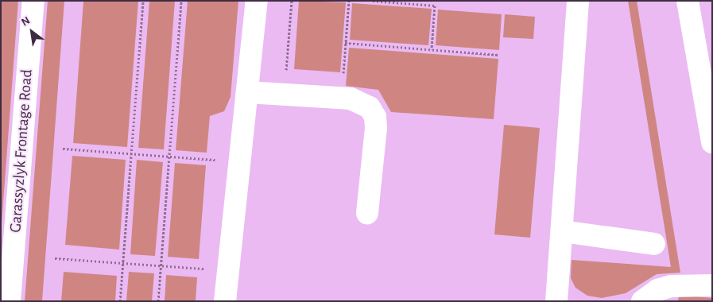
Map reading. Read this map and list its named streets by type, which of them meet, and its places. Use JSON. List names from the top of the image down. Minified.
{"streets":{"street":["Garassyzlyk Frontage Road"]},"north":"top left"}
